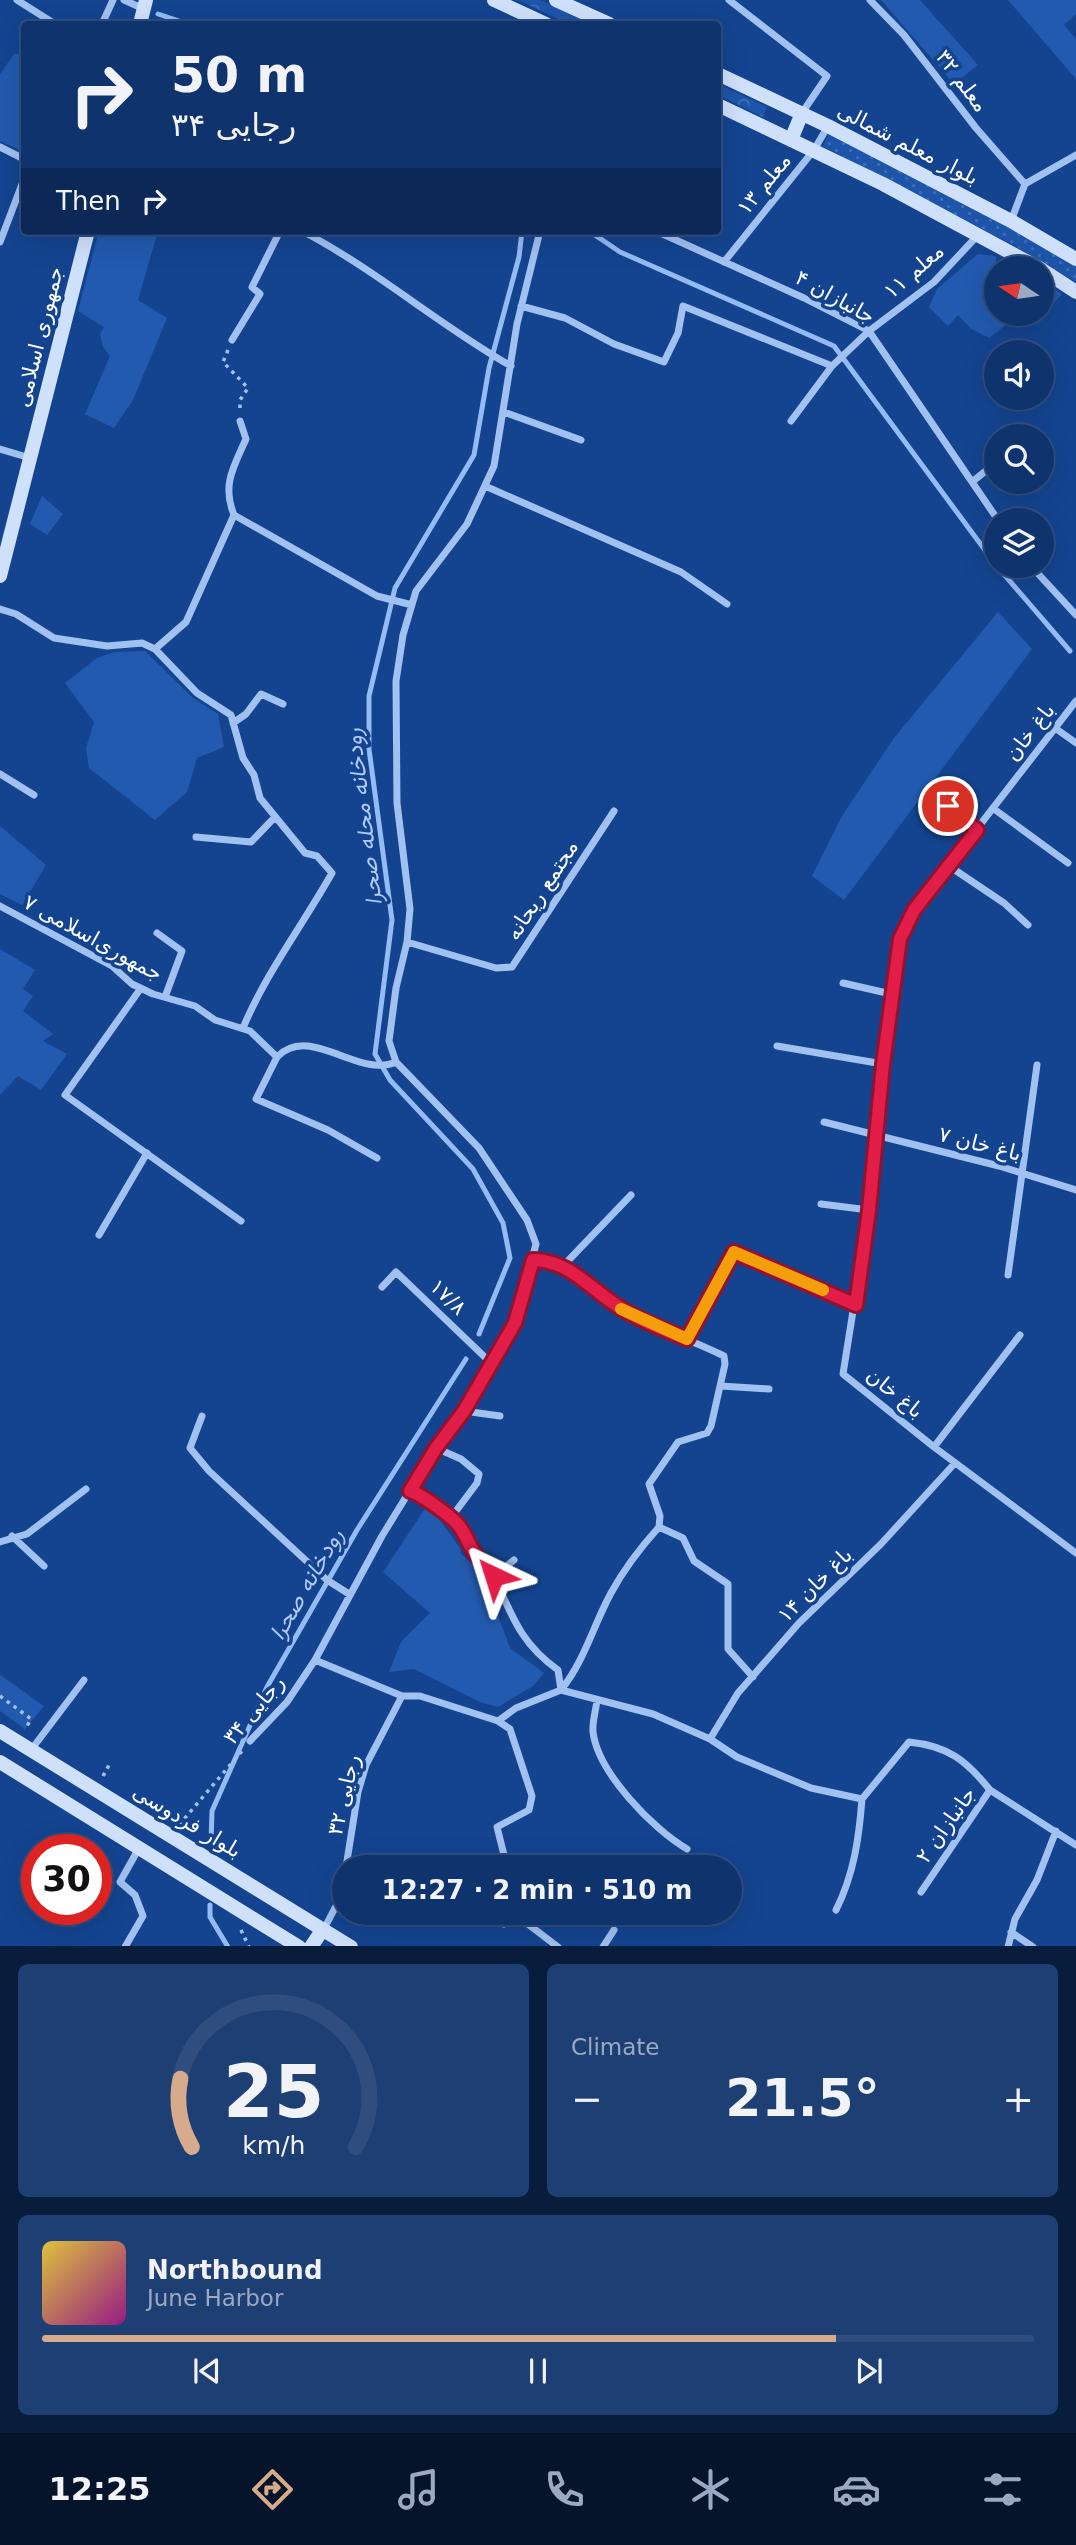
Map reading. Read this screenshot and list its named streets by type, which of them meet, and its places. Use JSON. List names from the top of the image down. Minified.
{"streets":{"main road":["بلوار معلم شمالی","جمهوری اسلامی","بلوار فردوسی"],"street":["معلم ۳۲","معلم ۱۳","معلم ۱۱","جانبازان ۴","باغ خان","مجتمع ریحانه","جمهوری‌اسلامی ۷","باغ خان ۷","۱۷/۸","باغ خان ۱۴","رجایی ۳۴","رجایی ۳۲","جانبازان ۲"]},"crossings":[["بلوار معلم شمالی","معلم ۱۳"],["معلم ۱۳","جانبازان ۴"],["معلم ۱۱","جانبازان ۴"],["باغ خان","باغ خان ۷"],["باغ خان","باغ خان ۱۴"],["۱۷/۸","رجایی ۳۴"],["رجایی ۳۲","بلوار فردوسی"]],"water":["رودخانه محله صحرا","رودخانه صحرا"],"north":"left","page":{"turn":["50 m","رجایی ۳۴"],"then":"Then","limit":"30","trip":"12:27 · 2 min · 510 m","tile":"Climate","heat":["−","21.5°","+"],"song":["Northbound","June Harbor"],"tabs":"12:25","gauge":["25","km/h"]}}
